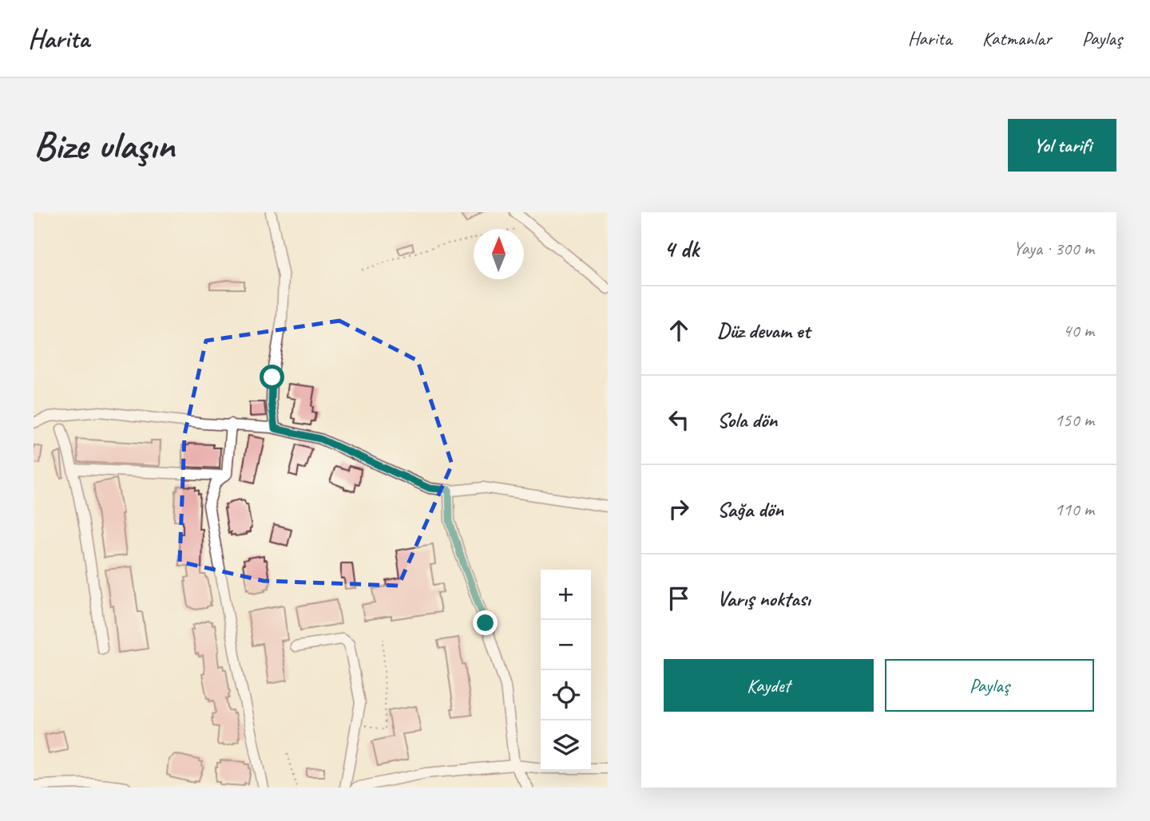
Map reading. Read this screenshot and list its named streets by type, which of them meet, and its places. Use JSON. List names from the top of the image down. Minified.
{"north":"top","page":{"header":"Harita","nav":["Harita","Katmanlar","Paylaş"],"buttons":["Yol tarifi",["Kaydet","Paylaş"]],"title":"Bize ulaşın","heading":["4 dk","Yaya · 300 m"],"list":[["Düz devam et","40 m"],["Sola dön","150 m"],["Sağa dön","110 m"],"Varış noktası"],"map_buttons":["+","−"]}}
